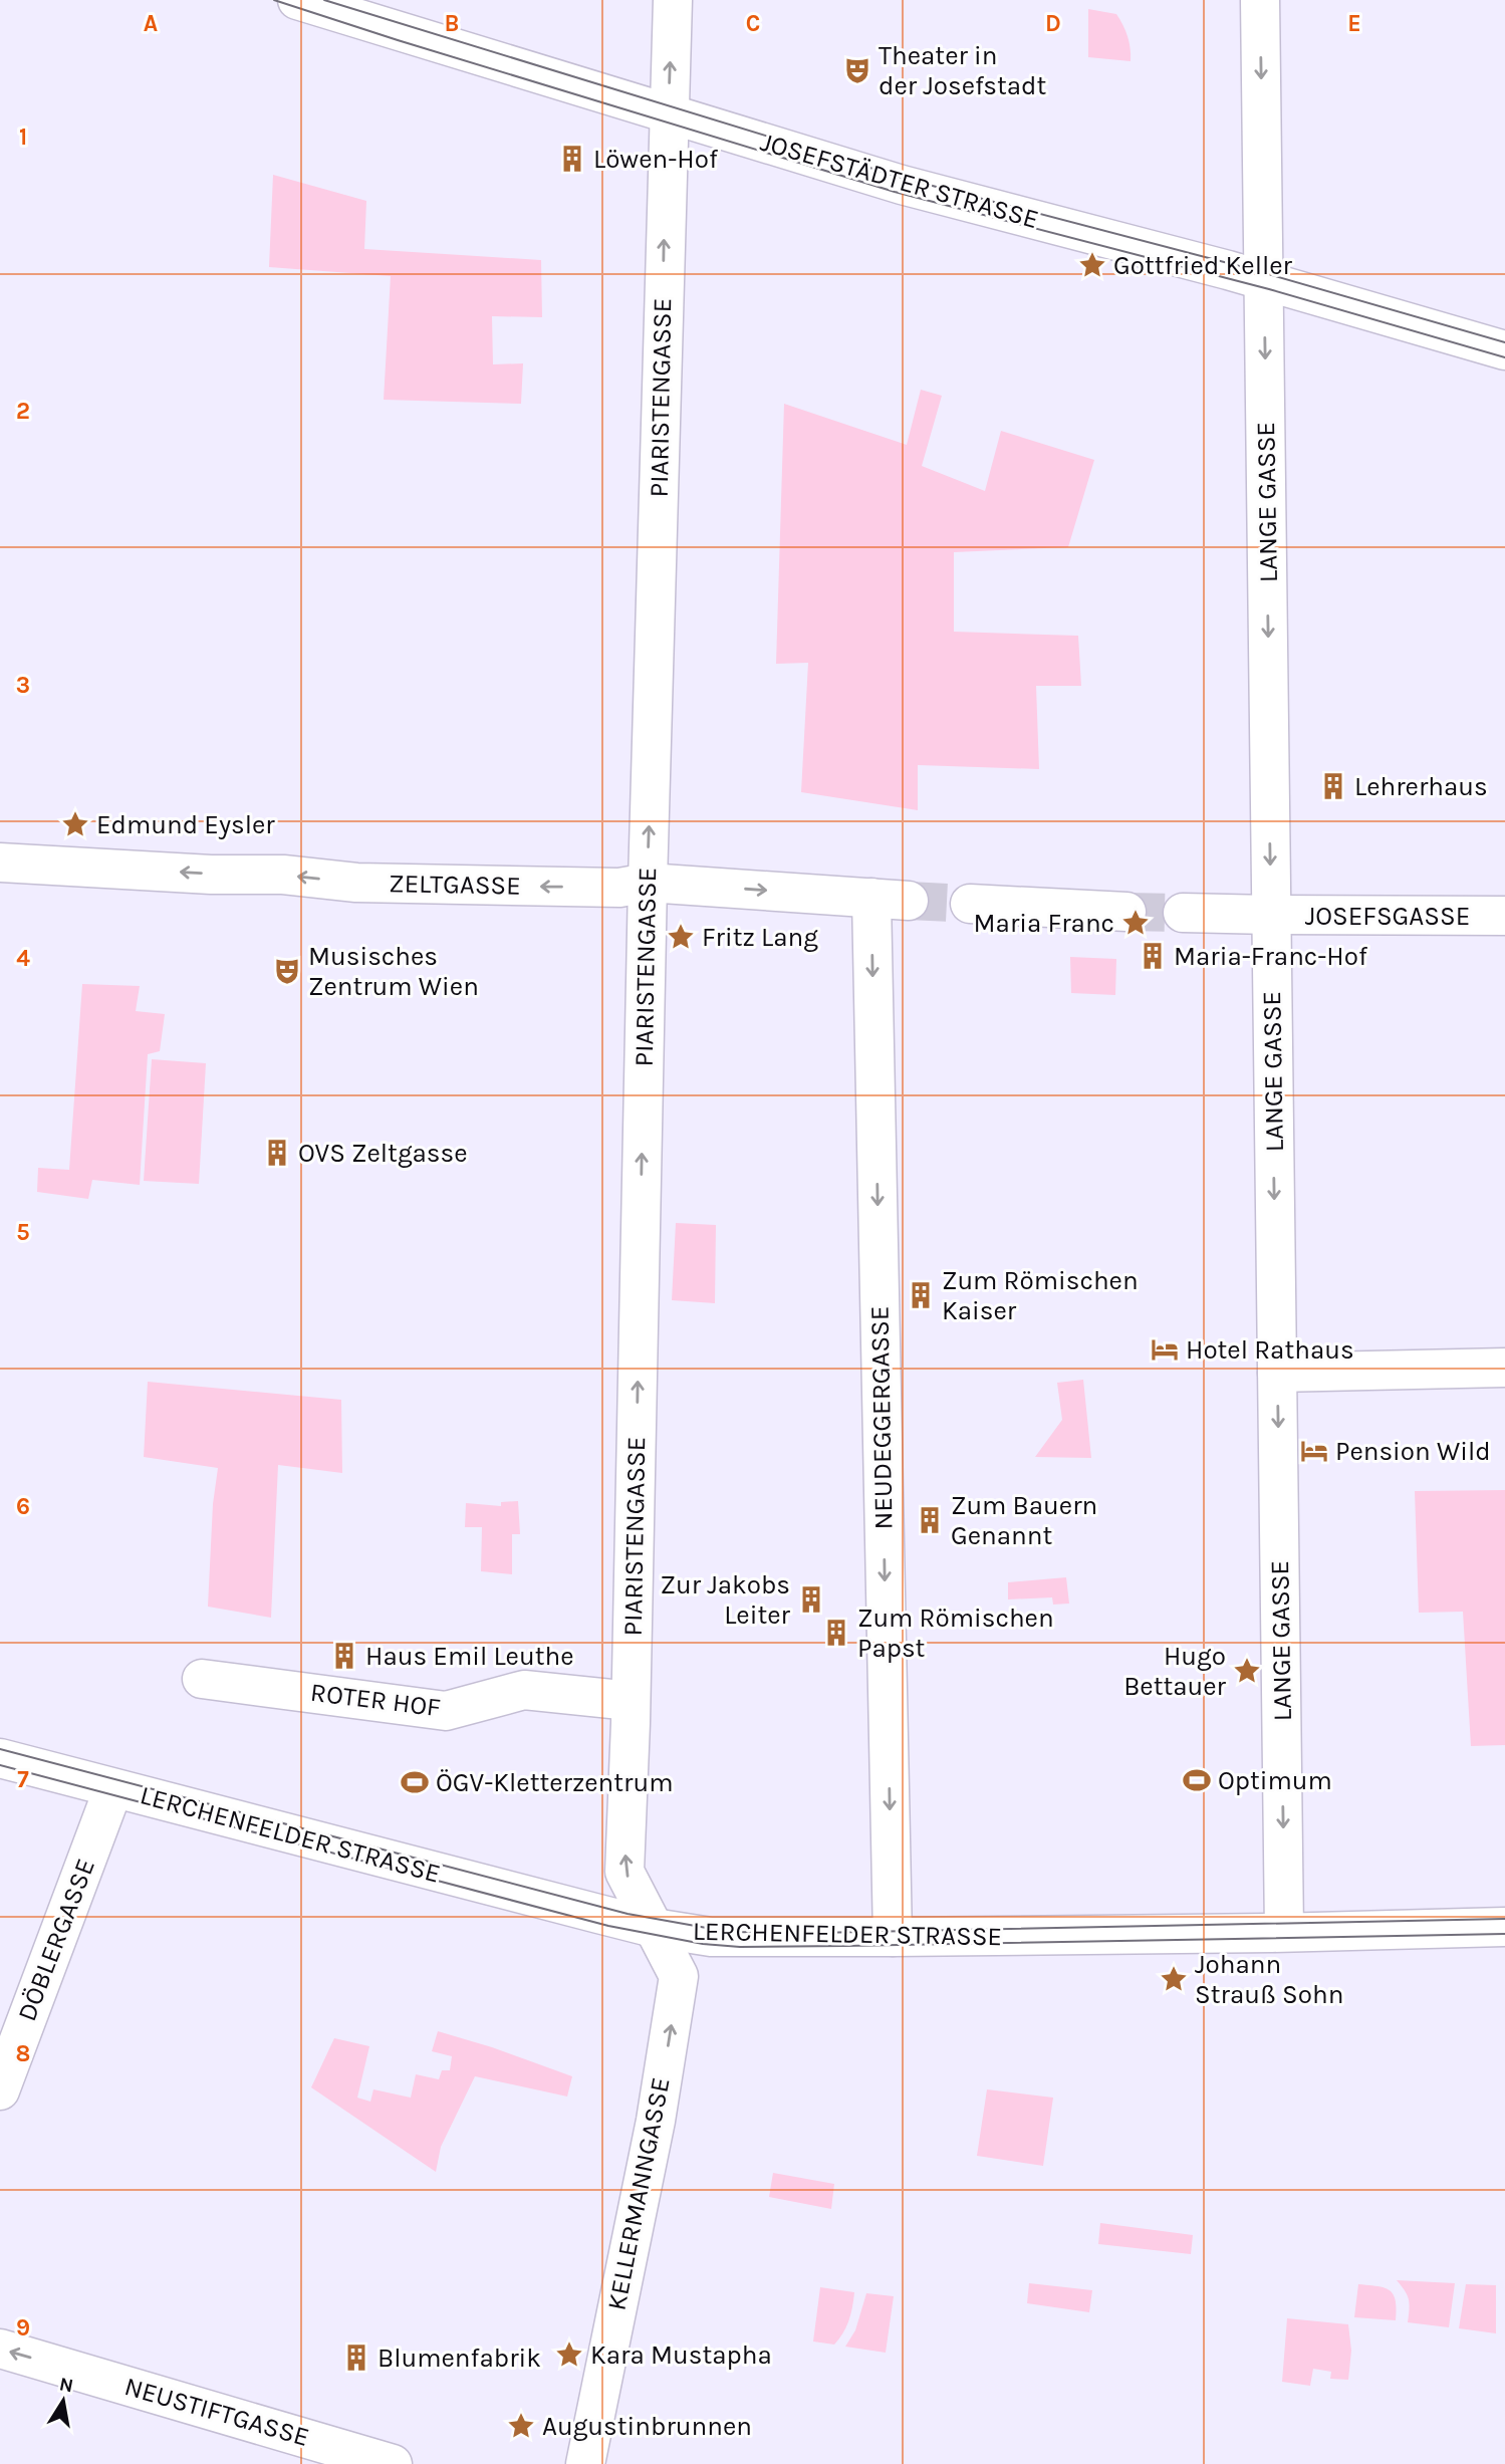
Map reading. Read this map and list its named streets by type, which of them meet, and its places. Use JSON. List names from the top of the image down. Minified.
{"streets":{"street":["JOSEFSTÄDTER STRASSE","PIARISTENGASSE","LANGE GASSE","ZELTGASSE","JOSEFSGASSE","NEUDEGGERGASSE","ROTER HOF","LERCHENFELDER STRASSE","DÖBLERGASSE","KELLERMANNGASSE","NEUSTIFTGASSE"]},"crossings":[["JOSEFSTÄDTER STRASSE","PIARISTENGASSE"],["JOSEFSTÄDTER STRASSE","LANGE GASSE"],["PIARISTENGASSE","ZELTGASSE"],["PIARISTENGASSE","ROTER HOF"],["PIARISTENGASSE","LERCHENFELDER STRASSE"],["PIARISTENGASSE","KELLERMANNGASSE"],["LANGE GASSE","JOSEFSGASSE"],["LANGE GASSE","LERCHENFELDER STRASSE"],["ZELTGASSE","NEUDEGGERGASSE"],["NEUDEGGERGASSE","LERCHENFELDER STRASSE"],["LERCHENFELDER STRASSE","DÖBLERGASSE"],["LERCHENFELDER STRASSE","KELLERMANNGASSE"]],"one_way":["PIARISTENGASSE","LANGE GASSE","NEUDEGGERGASSE","KELLERMANNGASSE","NEUSTIFTGASSE"],"places":{"theatre":["Theater in der Josefstadt","Musisches Zentrum Wien"],"building":["Löwen-Hof","Lehrerhaus","Maria-Franc-Hof","OVS Zeltgasse","Zum Römischen Kaiser","Zum Bauern Genannt","Zur Jakobs Leiter","Zum Römischen Papst","Haus Emil Leuthe","Blumenfabrik"],"place":["Gottfried Keller","Edmund Eysler","Maria Franc","Fritz Lang","Hugo Bettauer","Johann Strauß Sohn","Kara Mustapha","Augustinbrunnen"],"hotel":["Hotel Rathaus","Pension Wild"],"sports":["Optimum","ÖGV-Kletterzentrum"]},"north":"top","grid":{"columns":["A","B","C","D","E"],"rows":["1","2","3","4","5","6","7","8","9"]}}
